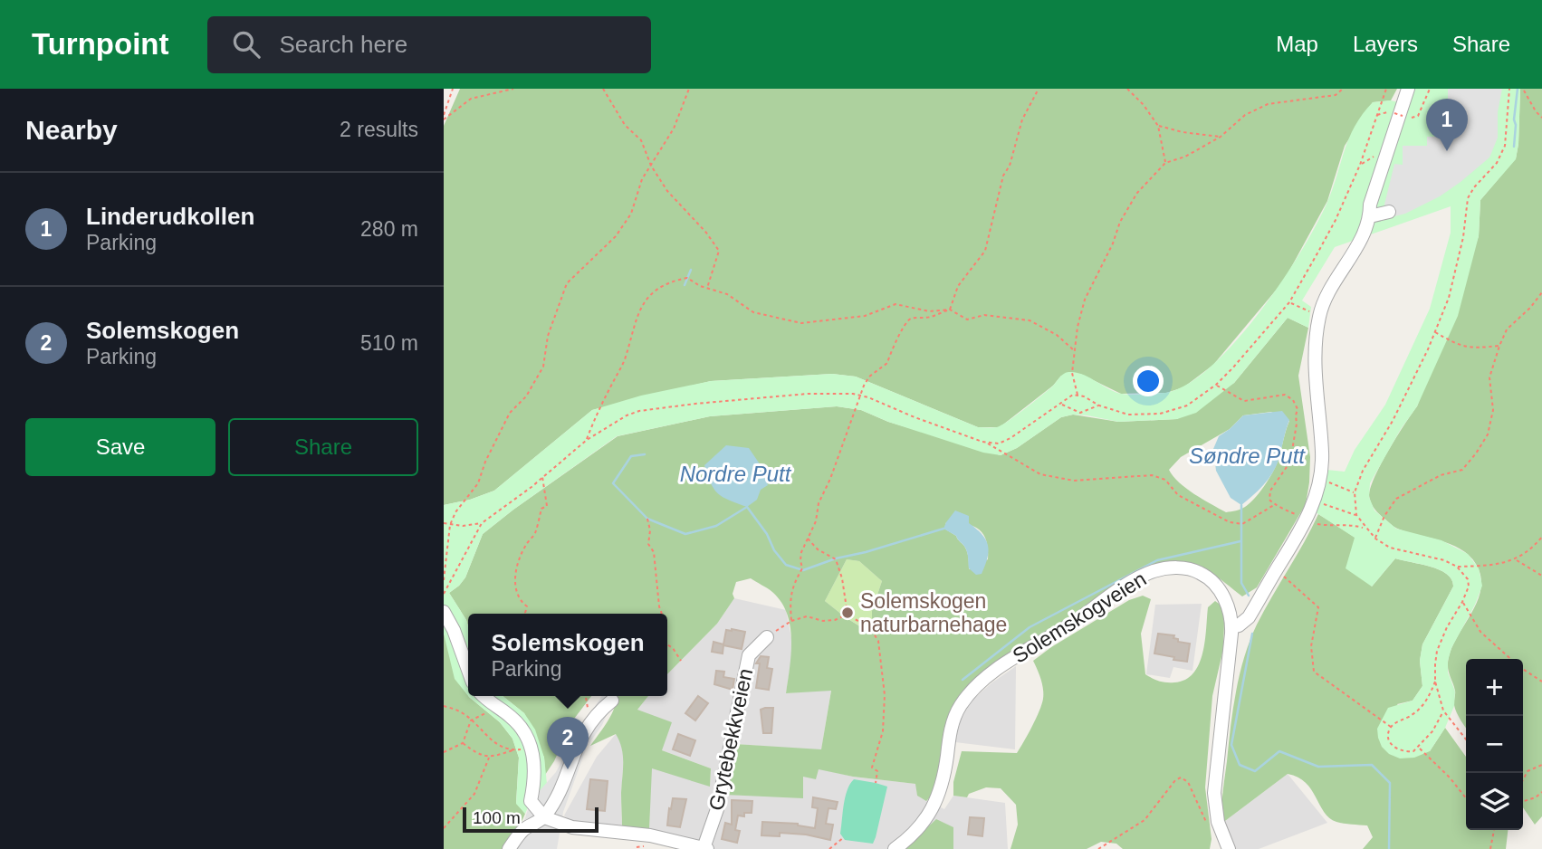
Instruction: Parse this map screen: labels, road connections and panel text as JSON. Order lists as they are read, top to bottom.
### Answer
{
  "streets": {
    "street": ["Solemskogveien", "Grytebekkveien"]
  },
  "water": ["Søndre Putt", "Nordre Putt"],
  "places": ["Solemskogen naturbarnehage"],
  "scale_bar": "100 m",
  "page": {
    "header": "Turnpoint",
    "search": "Search here",
    "nav": ["Map", "Layers", "Share"],
    "heading": ["Nearby", "2 results"],
    "pins": ["1", "2"],
    "list": [
      {
        "mark": "1",
        "name": "Linderudkollen",
        "note": "Parking",
        "value": "280 m"
      },
      {
        "mark": "2",
        "name": "Solemskogen",
        "note": "Parking",
        "value": "510 m"
      }
    ],
    "buttons": ["Save", "Share"],
    "popup": ["Solemskogen", "Parking"],
    "map_buttons": ["+", "−"],
    "scale": "100 m"
  }
}
